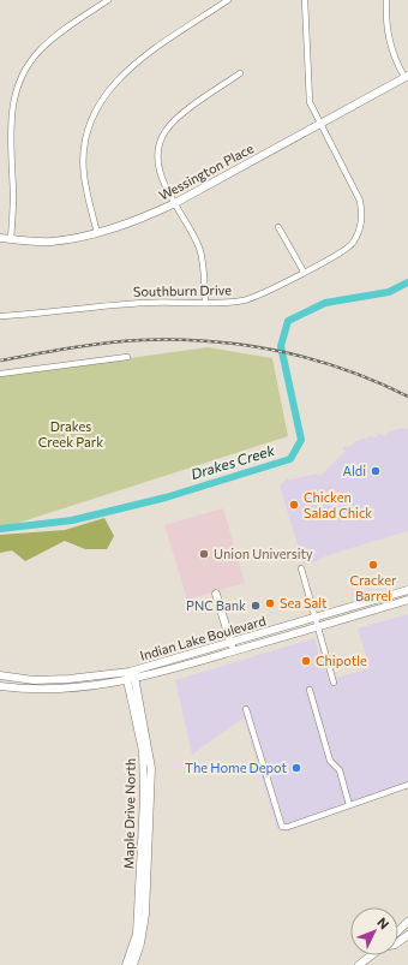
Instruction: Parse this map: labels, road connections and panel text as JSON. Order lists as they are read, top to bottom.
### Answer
{
  "streets": {
    "street": [
      "Wessington Place",
      "Southburn Drive",
      "Indian Lake Boulevard",
      "Maple Drive North"
    ]
  },
  "crossings": [
    ["Wessington Place", "Southburn Drive"],
    ["Indian Lake Boulevard", "Maple Drive North"]
  ],
  "water": ["Drakes Creek"],
  "parks": ["Drakes Creek Park"],
  "places": [
    "Aldi",
    "Chicken Salad Chick",
    "Union University",
    "Cracker Barrel",
    "Sea Salt",
    "PNC Bank",
    "Chipotle",
    "The Home Depot"
  ],
  "north": "top right"
}
